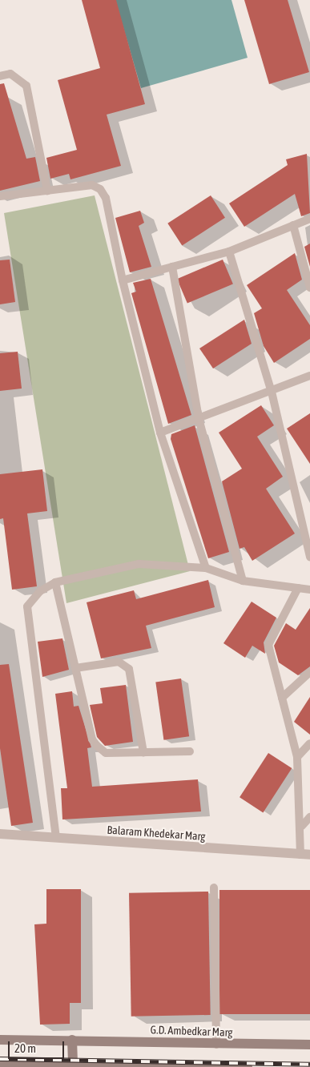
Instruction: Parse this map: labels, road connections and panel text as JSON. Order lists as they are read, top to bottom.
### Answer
{
  "streets": {
    "main road": ["G.D. Ambedkar Marg"],
    "street": ["Balaram Khedekar Marg"]
  },
  "scale_bar": "20 m"
}
